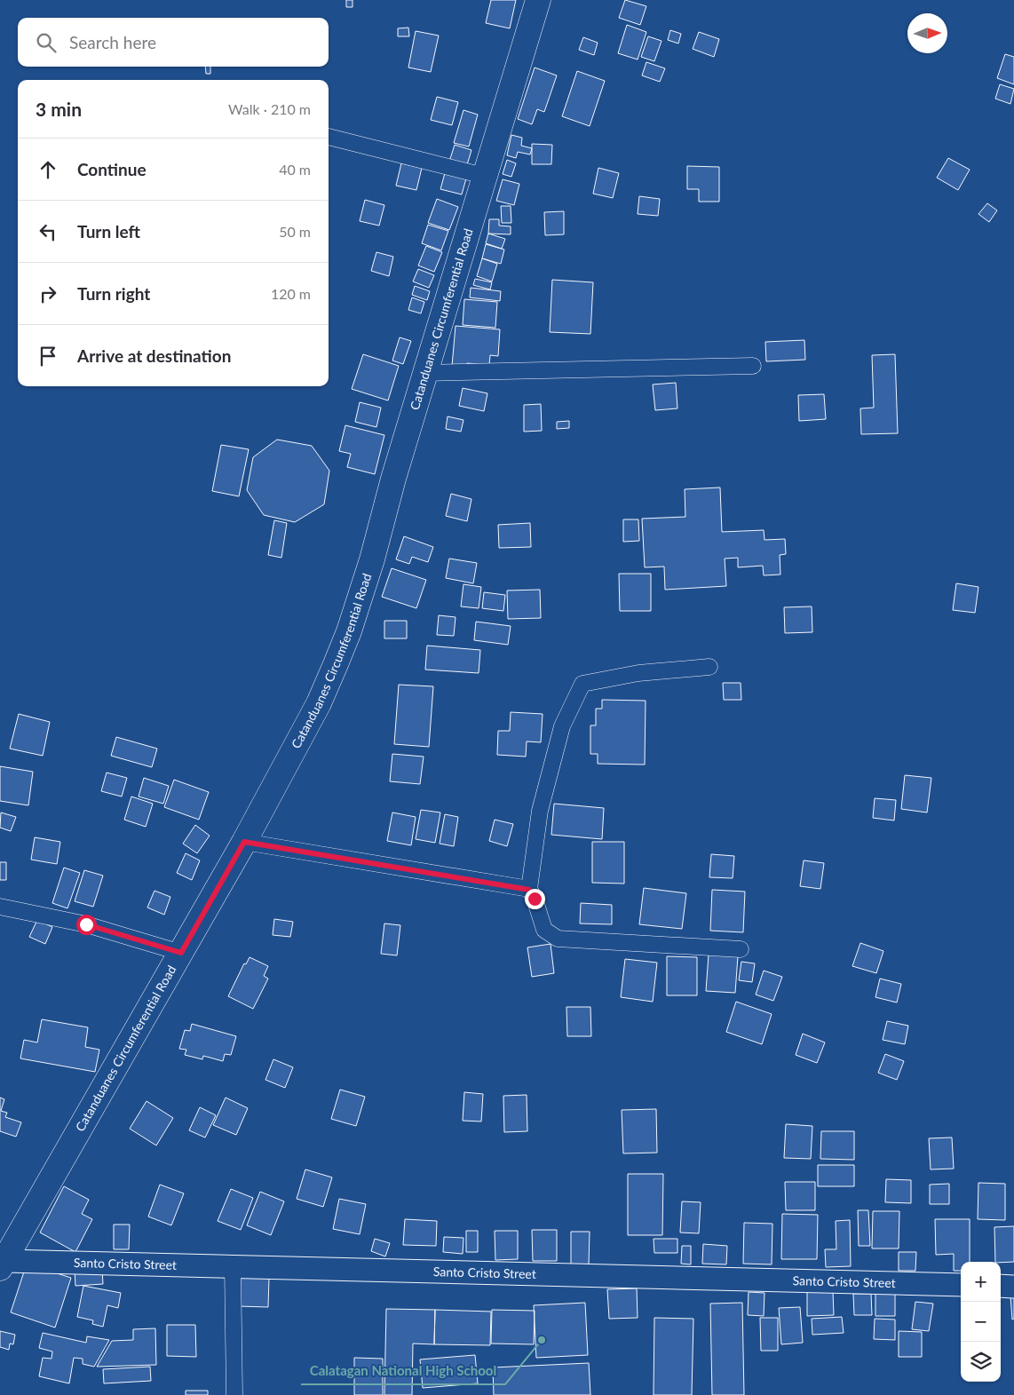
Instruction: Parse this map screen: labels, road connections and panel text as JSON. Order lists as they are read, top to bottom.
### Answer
{
  "streets": {
    "main road": ["Catanduanes Circumferential Road"],
    "street": ["Santo Cristo Street"]
  },
  "crossings": [
    ["Catanduanes Circumferential Road", "Santo Cristo Street"]
  ],
  "places": ["Calatagan National High School"],
  "north": "right",
  "page": {
    "search": "Search here",
    "heading": ["3 min", "Walk · 210 m"],
    "list": [
      ["Continue", "40 m"],
      ["Turn left", "50 m"],
      ["Turn right", "120 m"],
      "Arrive at destination"
    ],
    "map_buttons": ["+", "−"]
  }
}
